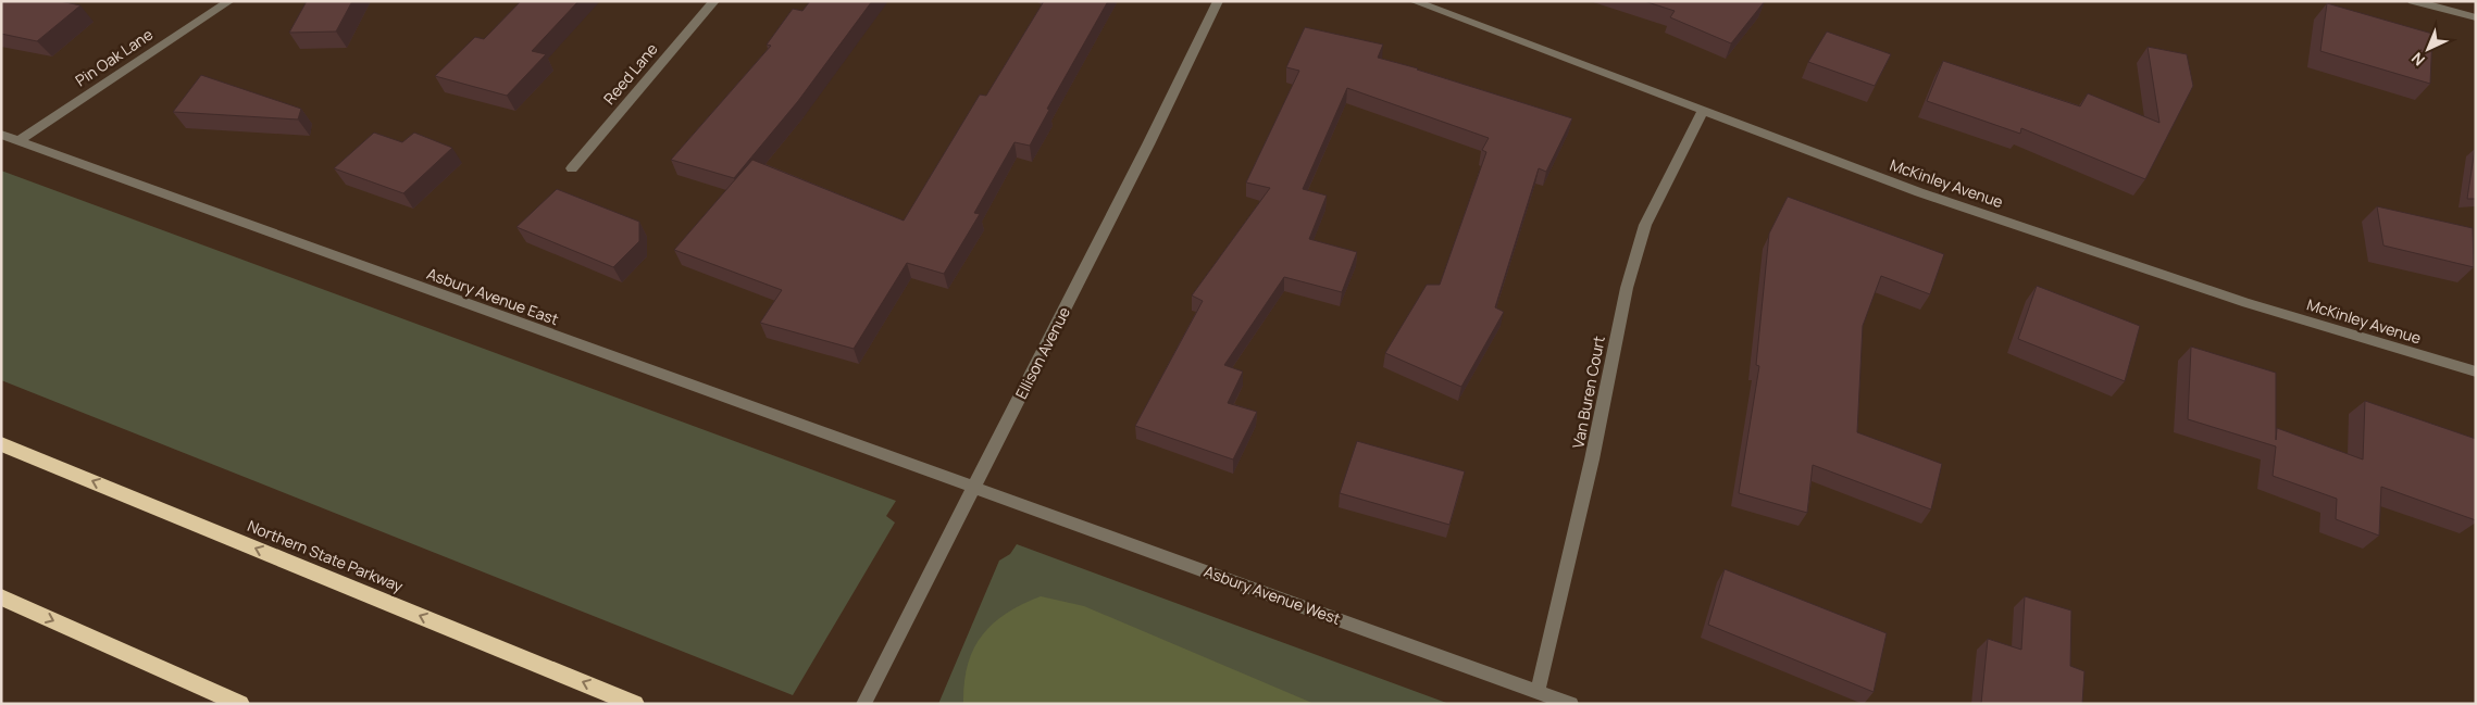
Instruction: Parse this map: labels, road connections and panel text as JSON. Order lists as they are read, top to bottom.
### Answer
{
  "streets": {
    "highway": ["Northern State Parkway"],
    "street": [
      "Pin Oak Lane",
      "Reed Lane",
      "McKinley Avenue",
      "Asbury Avenue East",
      "Ellison Avenue",
      "Van Buren Court",
      "Asbury Avenue West"
    ]
  },
  "crossings": [
    ["Pin Oak Lane", "Asbury Avenue East"],
    ["McKinley Avenue", "Van Buren Court"],
    ["Asbury Avenue East", "Ellison Avenue"],
    ["Asbury Avenue East", "Asbury Avenue West"],
    ["Ellison Avenue", "Asbury Avenue West"],
    ["Van Buren Court", "Asbury Avenue West"]
  ],
  "one_way": ["Northern State Parkway"],
  "north": "bottom left"
}
